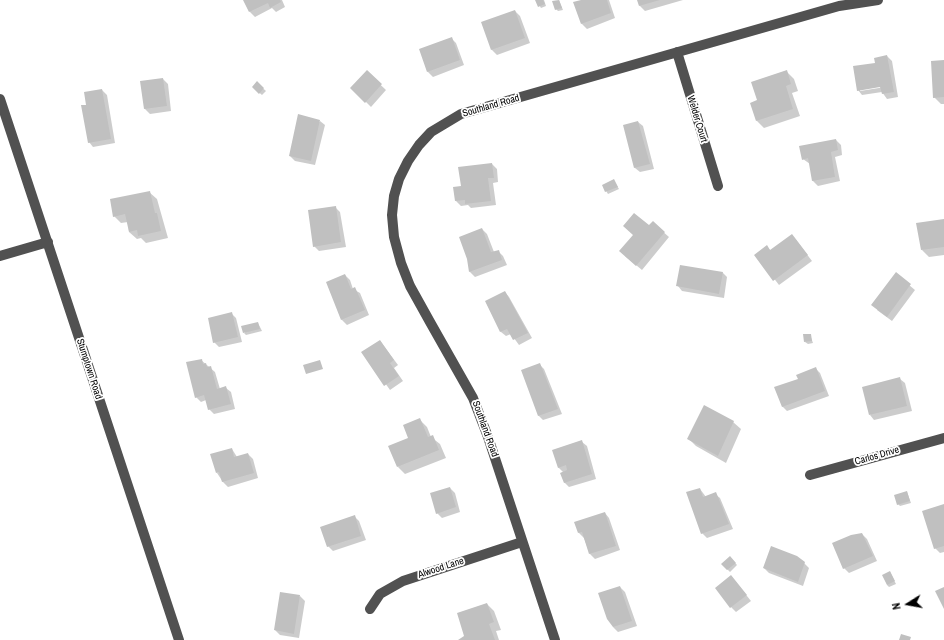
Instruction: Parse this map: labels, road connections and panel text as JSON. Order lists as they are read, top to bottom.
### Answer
{
  "streets": {
    "street": [
      "Southland Road",
      "Welder Court",
      "Stumptown Road",
      "Carlos Drive",
      "Alwood Lane"
    ]
  },
  "crossings": [
    ["Southland Road", "Welder Court"],
    ["Southland Road", "Alwood Lane"]
  ],
  "north": "left"
}
